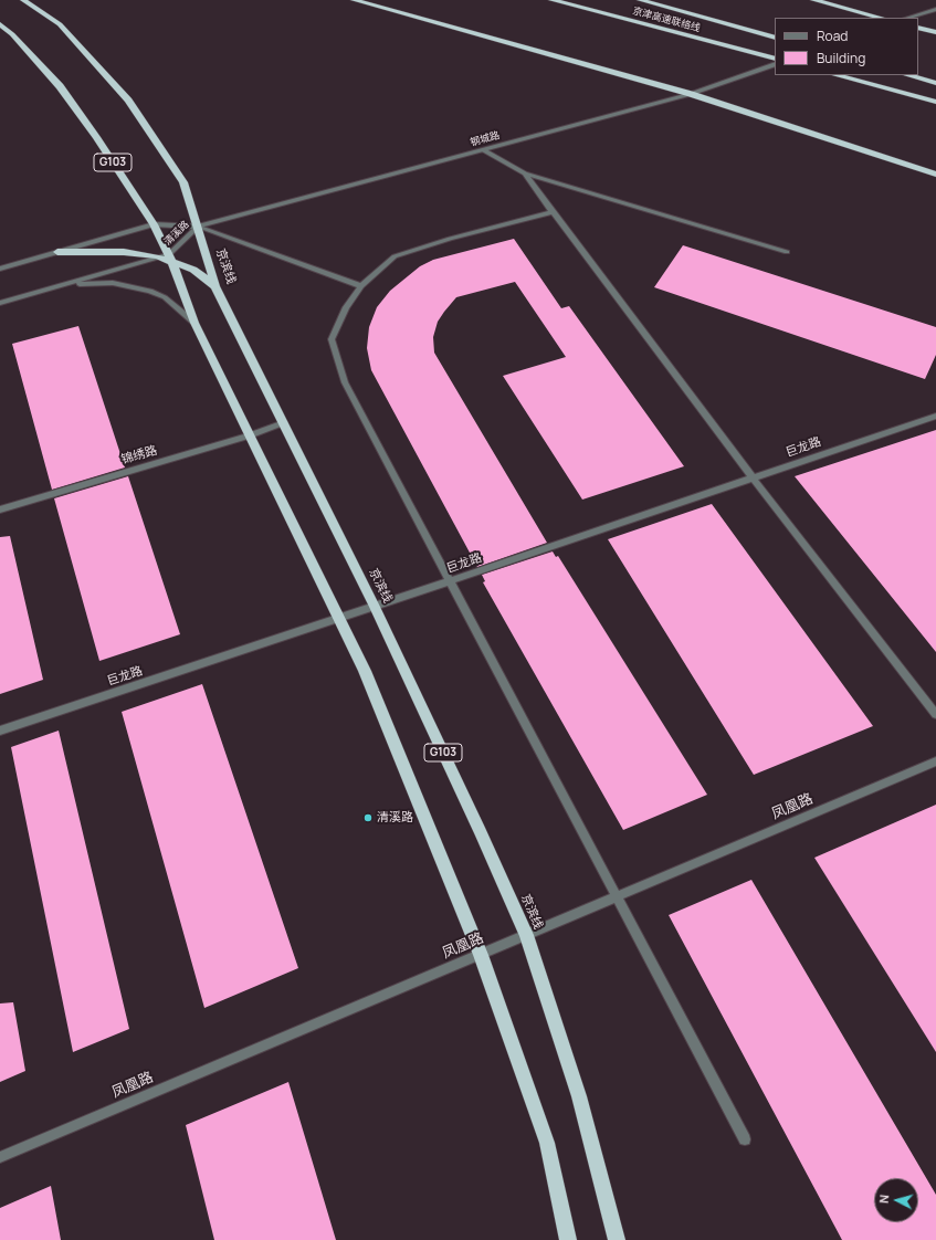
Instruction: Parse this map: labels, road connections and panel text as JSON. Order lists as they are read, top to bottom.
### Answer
{
  "streets": {
    "highway": ["京津高速联络线", "G103", "京滨线"],
    "street": [
      "钢城路",
      "清溪路",
      "巨龙路",
      "锦绣路",
      "凤凰路"
    ]
  },
  "crossings": [
    ["钢城路", "清溪路"],
    ["钢城路", "京滨线"],
    ["G103", "清溪路"],
    ["G103", "巨龙路"],
    ["G103", "锦绣路"],
    ["G103", "凤凰路"],
    ["清溪路", "京滨线"],
    ["京滨线", "巨龙路"],
    ["京滨线", "锦绣路"],
    ["京滨线", "凤凰路"]
  ],
  "places": ["清溪路"],
  "legend": ["Road", "Building"],
  "north": "left"
}
